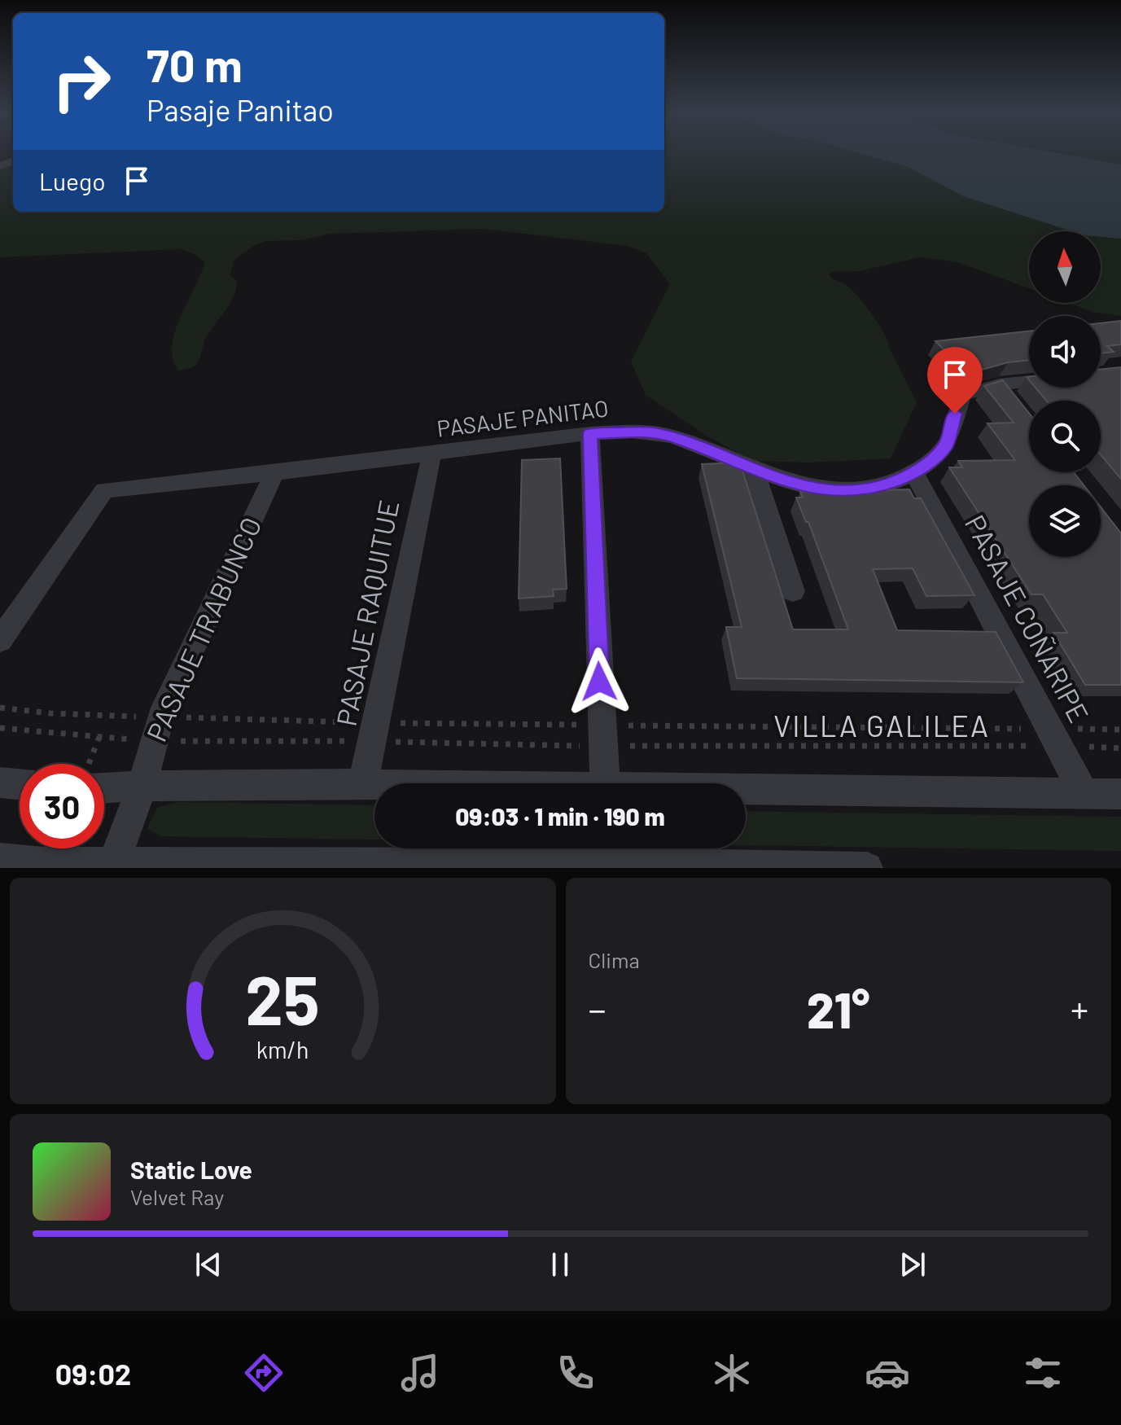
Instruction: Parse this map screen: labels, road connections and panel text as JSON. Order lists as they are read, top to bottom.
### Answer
{
  "streets": {
    "street": [
      "PASAJE PANITAO",
      "PASAJE RAQUITUE",
      "PASAJE COÑARIPE",
      "PASAJE TRABUNCO"
    ]
  },
  "crossings": [
    ["PASAJE PANITAO", "PASAJE RAQUITUE"],
    ["PASAJE PANITAO", "PASAJE COÑARIPE"],
    ["PASAJE PANITAO", "PASAJE TRABUNCO"]
  ],
  "districts": ["VILLA GALILEA"],
  "north": "top",
  "page": {
    "turn": ["70 m", "Pasaje Panitao"],
    "then": "Luego",
    "limit": "30",
    "trip": "09:03 · 1 min · 190 m",
    "tile": "Clima",
    "heat": ["−", "21°", "+"],
    "song": ["Static Love", "Velvet Ray"],
    "tabs": "09:02",
    "gauge": ["25", "km/h"]
  }
}
